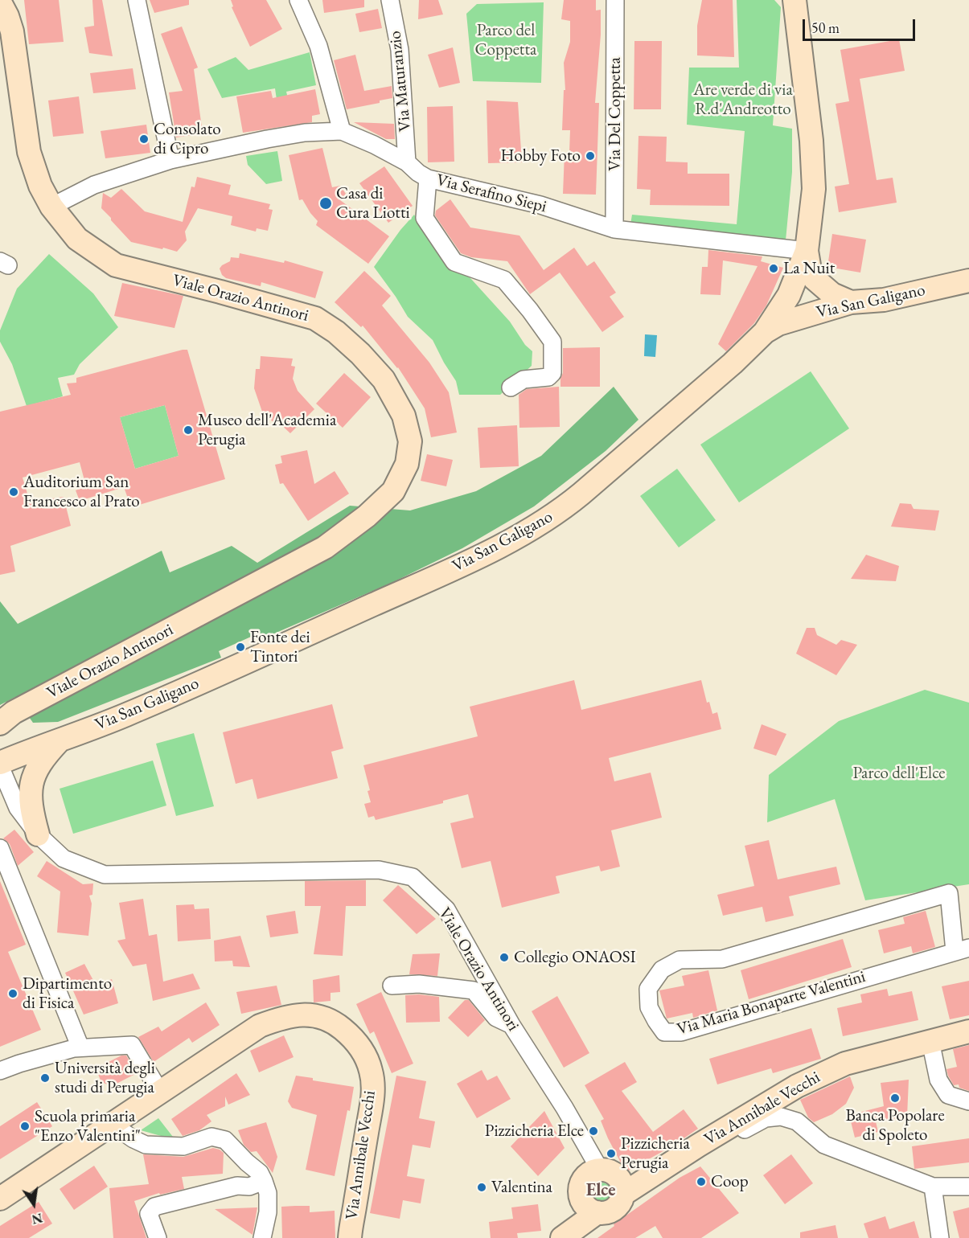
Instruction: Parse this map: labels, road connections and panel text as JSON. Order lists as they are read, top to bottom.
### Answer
{
  "streets": {
    "street": [
      "Via Maturanzio",
      "Via Del Coppetta",
      "Via Serafino Siepi",
      "Viale Orazio Antinori",
      "Via San Galigano",
      "Via Maria Bonaparte Valentini",
      "Via Annibale Vecchi"
    ]
  },
  "crossings": [
    ["Via Maturanzio", "Via Serafino Siepi"],
    ["Via Del Coppetta", "Via Serafino Siepi"],
    ["Via Serafino Siepi", "Viale Orazio Antinori"],
    ["Viale Orazio Antinori", "Via San Galigano"],
    ["Viale Orazio Antinori", "Via Annibale Vecchi"]
  ],
  "districts": ["Elce"],
  "parks": ["Parco del Coppetta", "Are verde di via R.d'Andreotto", "Parco dell'Elce"],
  "places": [
    "Consolato di Cipro",
    "Hobby Foto",
    "Casa di Cura Liotti",
    "La Nuit",
    "Museo dell'Academia Perugia",
    "Auditorium San Francesco al Prato",
    "Fonte dei Tintori",
    "Collegio ONAOSI",
    "Dipartimento di Fisica",
    "Università degli studi di Perugia",
    "Banca Popolare di Spoleto",
    "Scuola primaria \"Enzo Valentini\"",
    "Pizzicheria Elce",
    "Pizzicheria Perugia",
    "Coop",
    "Valentina"
  ],
  "scale_bar": "50 m",
  "north": "bottom"
}
